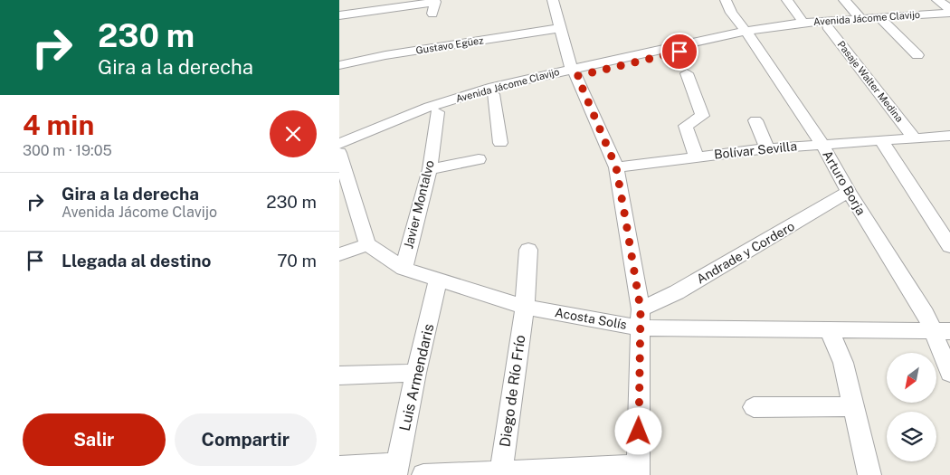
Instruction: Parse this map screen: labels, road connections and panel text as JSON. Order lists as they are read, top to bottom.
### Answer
{
  "streets": {
    "street": [
      "Avenida Jácome Clavijo",
      "Gustavo Egüez",
      "Pasaje Walter Medina",
      "Bolívar Sevilla",
      "Arturo Borja",
      "Javier Montalvo",
      "Andrade y Cordero",
      "Acosta Solís",
      "Luis Armendaris",
      "Diego de Río Frío"
    ]
  },
  "crossings": [
    ["Avenida Jácome Clavijo", "Pasaje Walter Medina"],
    ["Avenida Jácome Clavijo", "Arturo Borja"],
    ["Avenida Jácome Clavijo", "Javier Montalvo"],
    ["Pasaje Walter Medina", "Bolívar Sevilla"],
    ["Bolívar Sevilla", "Arturo Borja"],
    ["Arturo Borja", "Andrade y Cordero"],
    ["Arturo Borja", "Acosta Solís"],
    ["Javier Montalvo", "Acosta Solís"],
    ["Andrade y Cordero", "Acosta Solís"],
    ["Acosta Solís", "Luis Armendaris"],
    ["Acosta Solís", "Diego de Río Frío"]
  ],
  "north": "bottom left",
  "page": {
    "turn": ["230 m", "Gira a la derecha"],
    "heading": ["4 min", "300 m · 19:05"],
    "list": [
      {
        "name": "Gira a la derecha",
        "note": "Avenida Jácome Clavijo",
        "value": "230 m"
      },
      {
        "name": "Llegada al destino",
        "value": "70 m"
      }
    ],
    "buttons": ["Salir", "Compartir"]
  }
}
